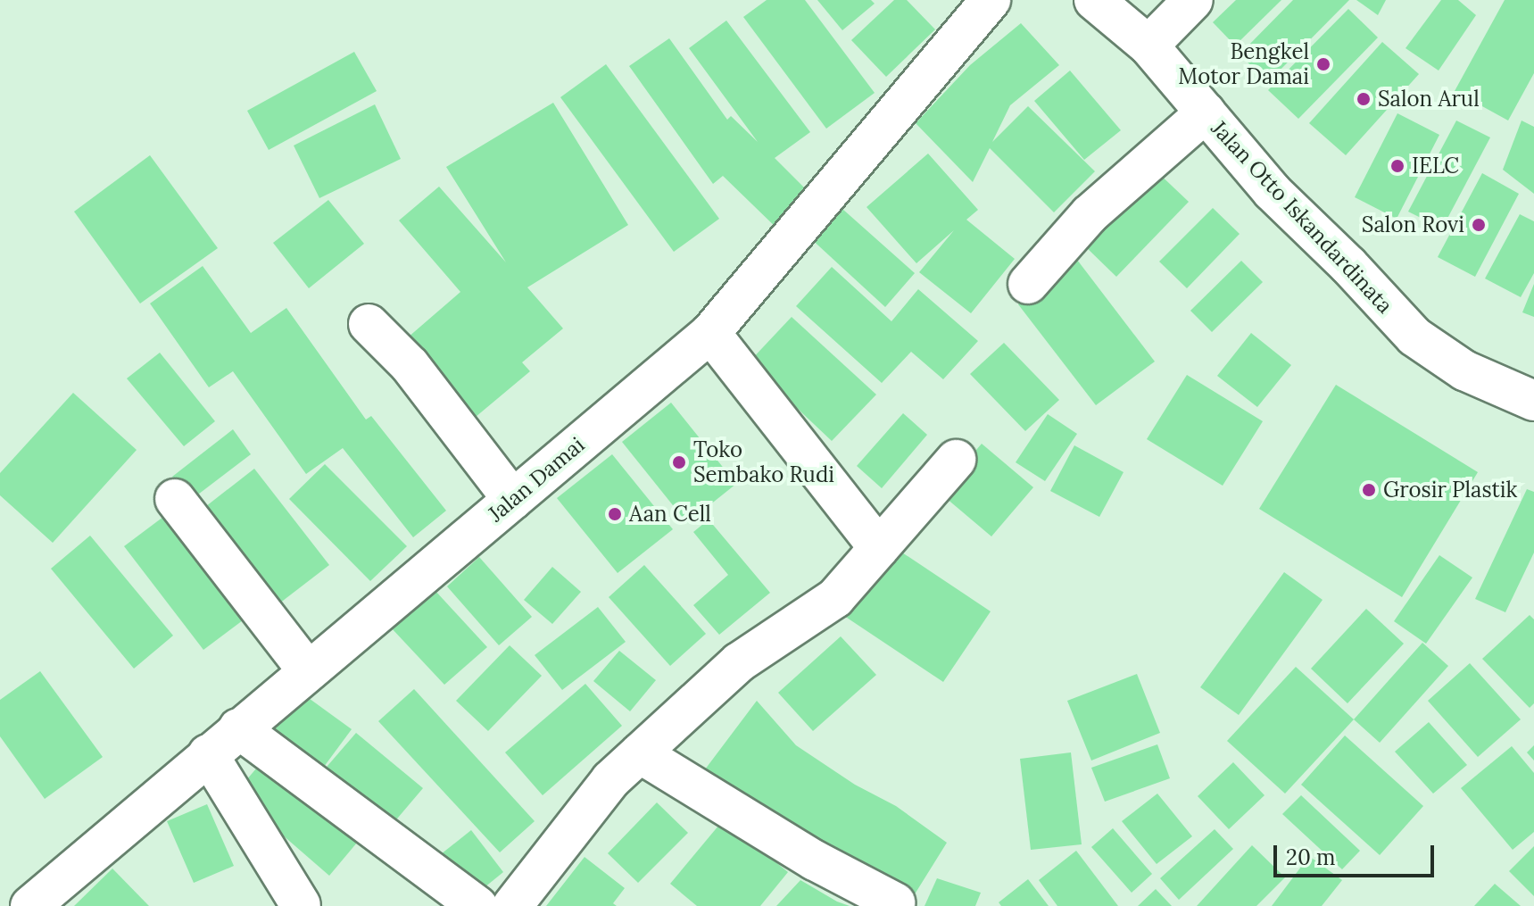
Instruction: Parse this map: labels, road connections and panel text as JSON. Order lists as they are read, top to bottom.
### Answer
{
  "streets": {
    "street": ["Jalan Otto Iskandardinata", "Jalan Damai"]
  },
  "places": [
    "Bengkel Motor Damai",
    "Salon Arul",
    "IELC",
    "Salon Rovi",
    "Toko Sembako Rudi",
    "Grosir Plastik",
    "Aan Cell"
  ],
  "scale_bar": "20 m"
}
